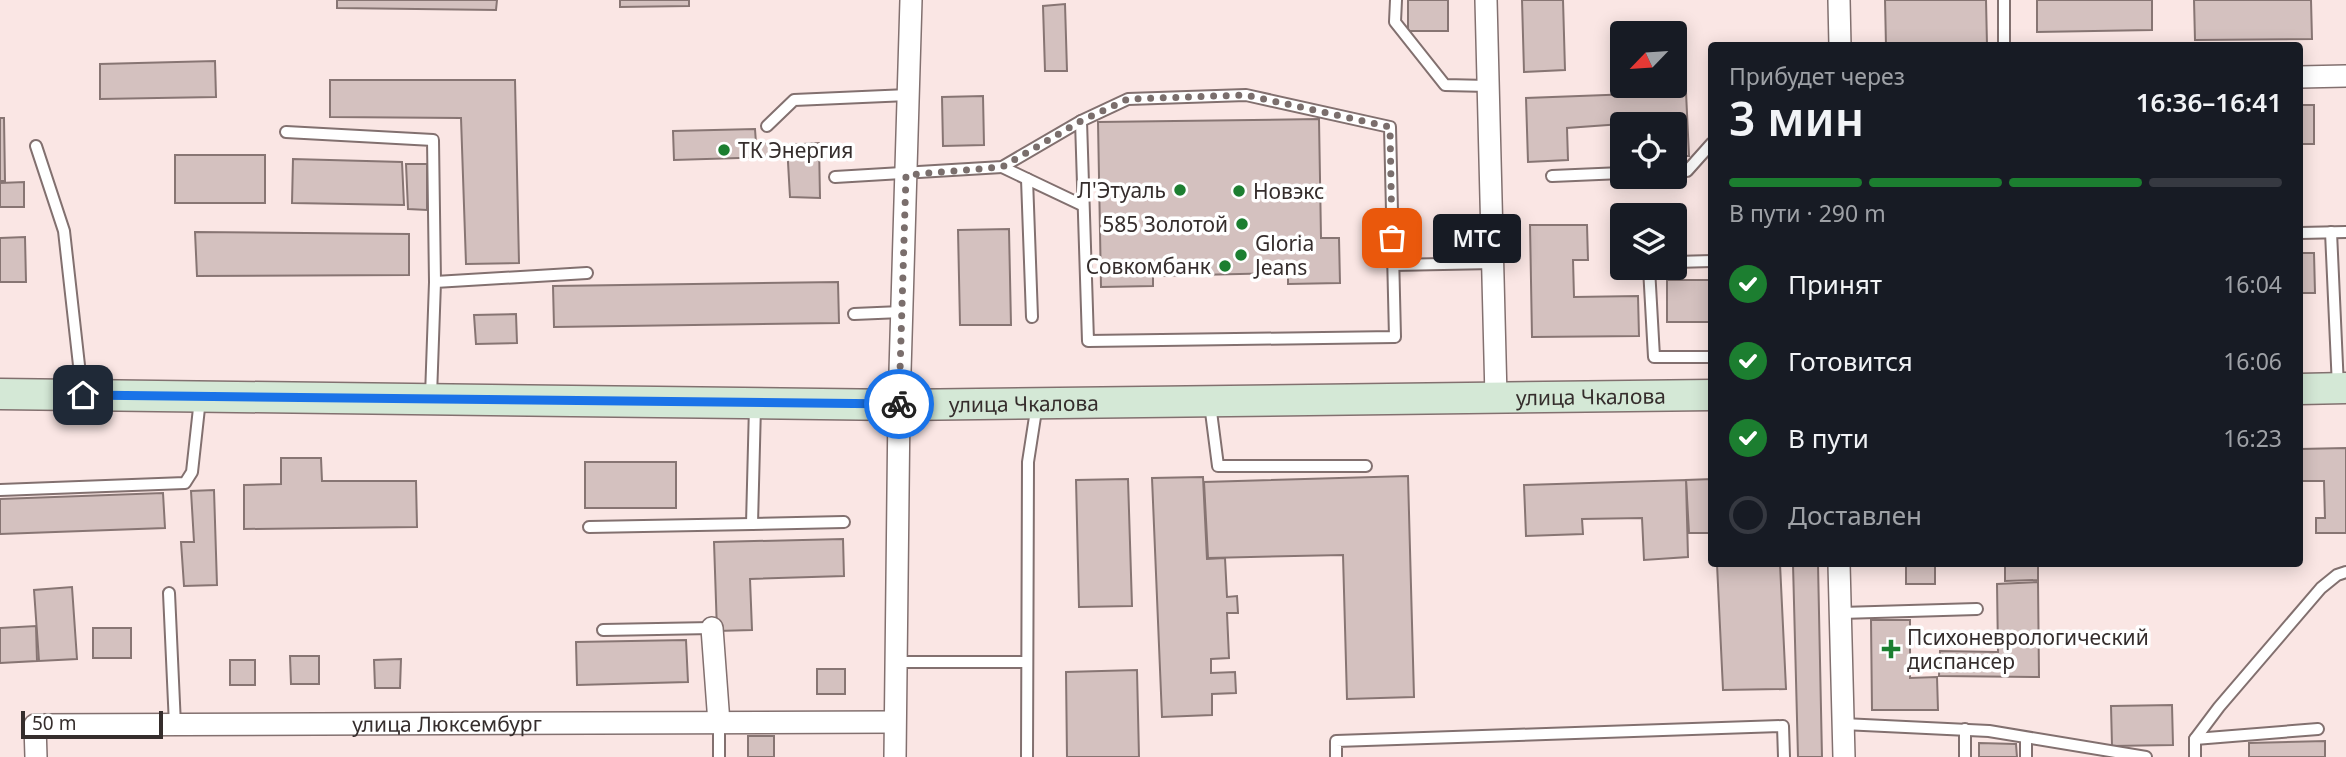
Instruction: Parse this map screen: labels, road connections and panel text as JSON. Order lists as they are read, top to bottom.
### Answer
{
  "streets": {
    "street": ["улица Чкалова", "улица Люксембург"]
  },
  "places": {
    "other": [
      "ТК Энергия",
      "Л'Этуаль",
      "Новэкс",
      "585 Золотой",
      "МТС",
      "Gloria Jeans",
      "Совкомбанк"
    ],
    "health": ["Психоневрологический диспансер"]
  },
  "scale_bar": "50 m",
  "north": "bottom left",
  "page": {
    "heading": ["3 мин", "Прибудет через", "16:36–16:41"],
    "bar": "В пути · 290 m",
    "bubble": "МТС",
    "list": [
      ["Принят", "16:04"],
      ["Готовится", "16:06"],
      ["В пути", "16:23"],
      "Доставлен"
    ],
    "scale": "50 m"
  }
}
